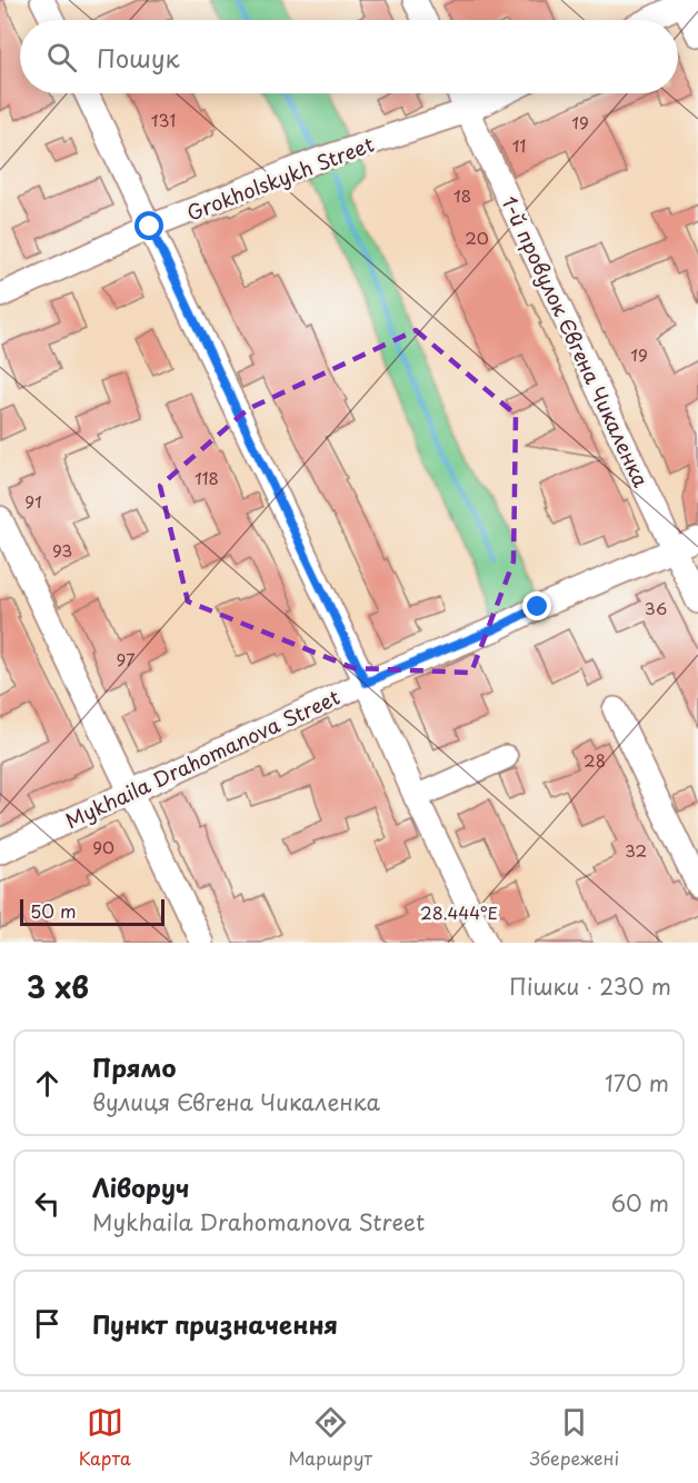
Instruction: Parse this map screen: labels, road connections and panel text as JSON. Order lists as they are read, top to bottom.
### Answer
{
  "streets": {
    "street": ["Grokholskykh Street", "1-й провулок Євгена Чикаленка", "Mykhaila Drahomanova Street"]
  },
  "crossings": [
    ["Grokholskykh Street", "1-й провулок Євгена Чикаленка"],
    ["1-й провулок Євгена Чикаленка", "Mykhaila Drahomanova Street"]
  ],
  "house_numbers": [
    "131",
    "19",
    "11",
    "18",
    "20",
    "19",
    "118",
    "91",
    "93",
    "36",
    "97",
    "28",
    "90",
    "32"
  ],
  "scale_bar": "50 m",
  "page": {
    "search": "Пошук",
    "scale": "50 m",
    "heading": ["3 хв", "Пішки · 230 m"],
    "list": [
      ["Прямо", "вулиця Євгена Чикаленка", "170 m"],
      ["Ліворуч", "Mykhaila Drahomanova Street", "60 m"],
      "Пункт призначення"
    ],
    "nav": ["Карта", "Маршрут", "Збережені"]
  },
  "coordinates": ["28.444°E"]
}
